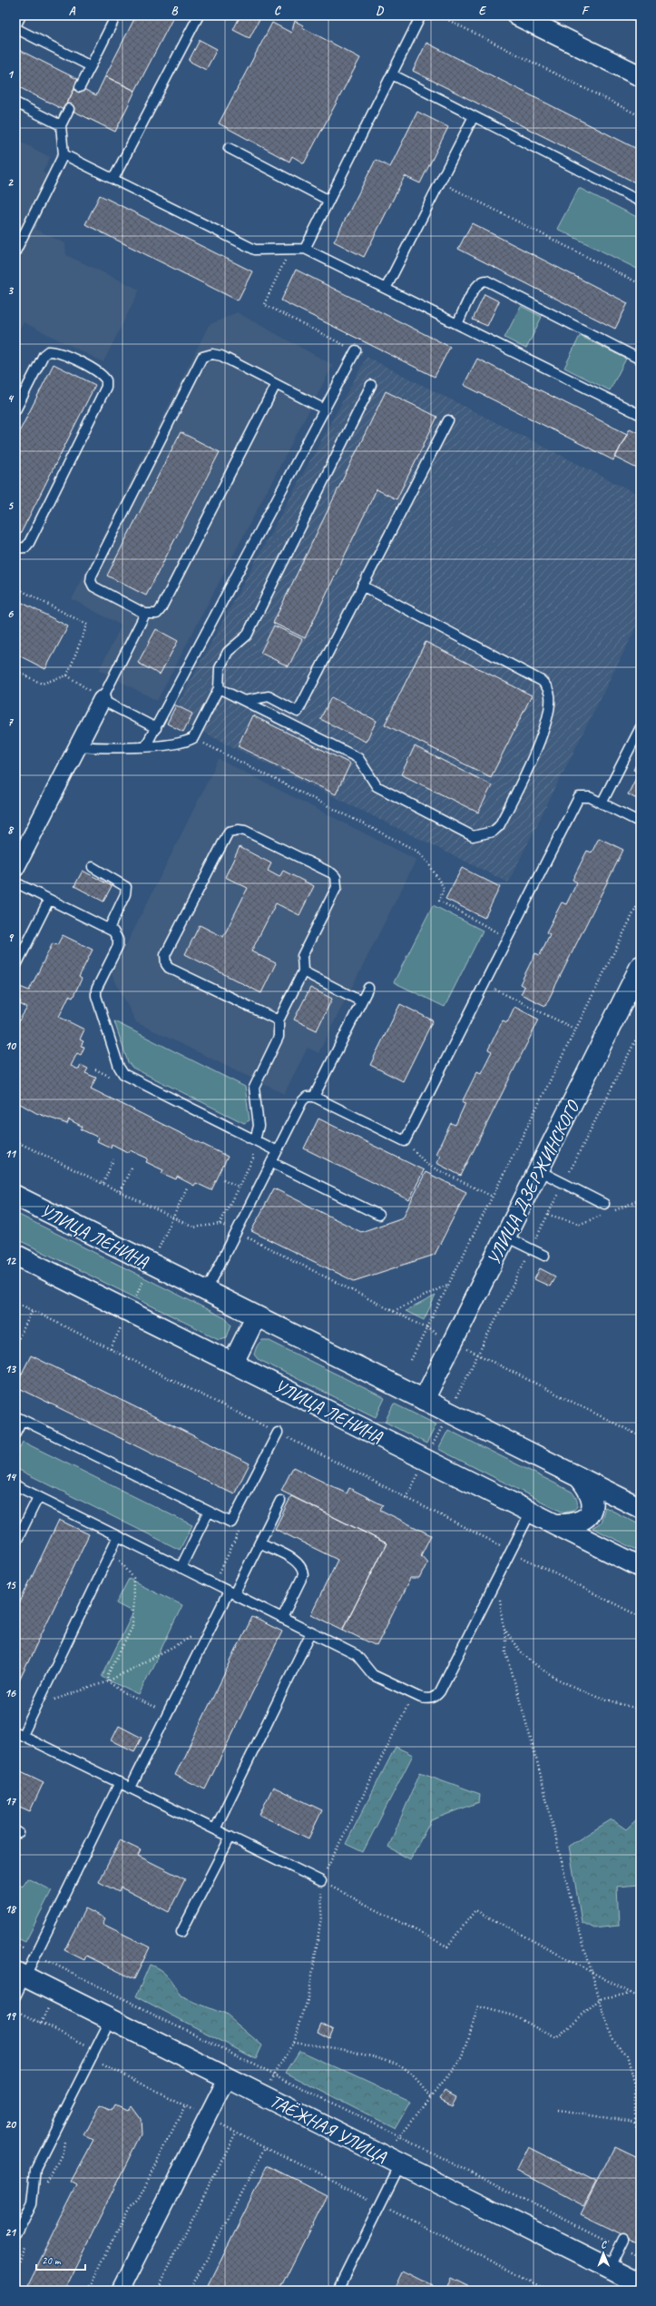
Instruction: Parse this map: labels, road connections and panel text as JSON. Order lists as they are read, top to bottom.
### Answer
{
  "streets": {
    "main road": ["УЛИЦА ДЗЕРЖИНСКОГО", "УЛИЦА ЛЕНИНА", "ТАЁЖНАЯ УЛИЦА"]
  },
  "crossings": [
    ["УЛИЦА ДЗЕРЖИНСКОГО", "УЛИЦА ЛЕНИНА"]
  ],
  "scale_bar": "20 m",
  "north": "top",
  "grid": {
    "columns": [
      "A",
      "B",
      "C",
      "D",
      "E",
      "F"
    ],
    "rows": [
      "1",
      "2",
      "3",
      "4",
      "5",
      "6",
      "7",
      "8",
      "9",
      "10",
      "11",
      "12",
      "13",
      "14",
      "15",
      "16",
      "17",
      "18",
      "19",
      "20",
      "21"
    ]
  }
}
